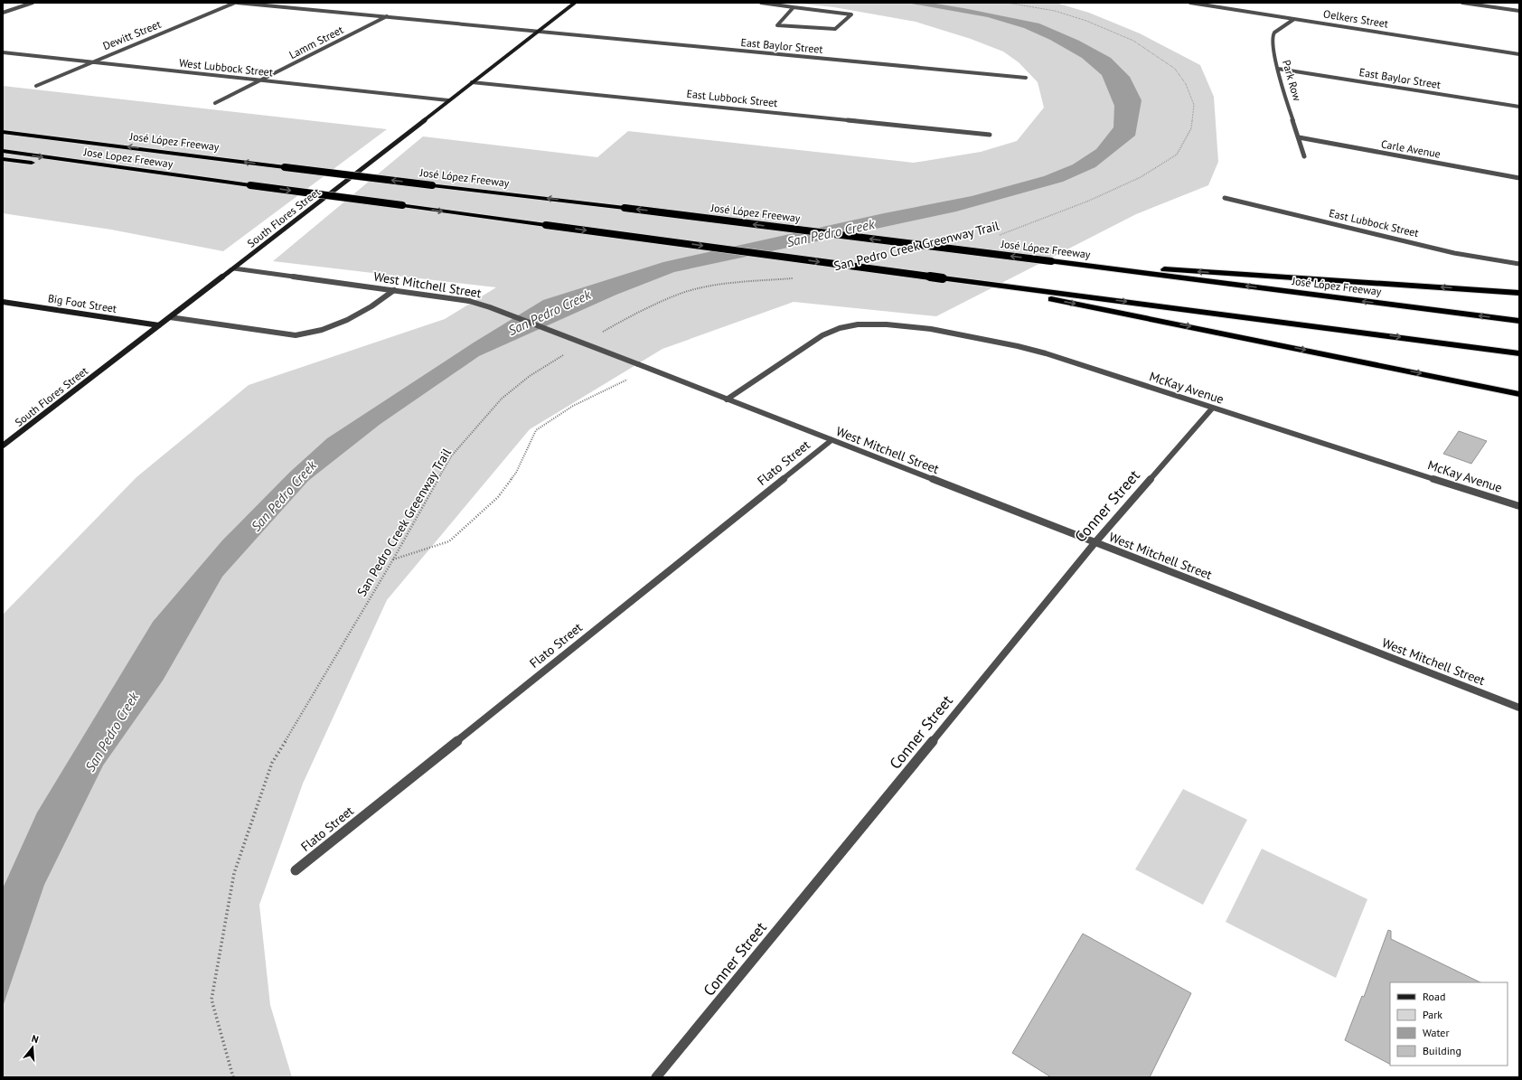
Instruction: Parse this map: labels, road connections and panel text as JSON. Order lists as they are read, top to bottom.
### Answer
{
  "streets": {
    "highway": ["José López Freeway", "Jose Lopez Freeway"],
    "main road": ["South Flores Street", "Big Foot Street"],
    "street": [
      "Oelkers Street",
      "Dewitt Street",
      "Lamm Street",
      "East Baylor Street",
      "West Lubbock Street",
      "Park Row",
      "East Lubbock Street",
      "Carle Avenue",
      "West Mitchell Street",
      "McKay Avenue",
      "Flato Street",
      "Conner Street"
    ],
    "path": ["San Pedro Creek Greenway Trail"]
  },
  "crossings": [
    ["Oelkers Street", "Park Row"],
    ["Dewitt Street", "East Baylor Street"],
    ["Dewitt Street", "West Lubbock Street"],
    ["Lamm Street", "East Baylor Street"],
    ["Lamm Street", "West Lubbock Street"],
    ["East Baylor Street", "Park Row"],
    ["East Baylor Street", "South Flores Street"],
    ["West Lubbock Street", "South Flores Street"],
    ["Park Row", "Carle Avenue"],
    ["East Lubbock Street", "South Flores Street"],
    ["José López Freeway", "Jose Lopez Freeway"],
    ["South Flores Street", "West Mitchell Street"],
    ["South Flores Street", "Big Foot Street"],
    ["West Mitchell Street", "McKay Avenue"],
    ["West Mitchell Street", "Flato Street"],
    ["West Mitchell Street", "Conner Street"],
    ["McKay Avenue", "Conner Street"]
  ],
  "water": ["San Pedro Creek"],
  "legend": [
    "Road",
    "Park",
    "Water",
    "Building"
  ],
  "north": "top"
}
